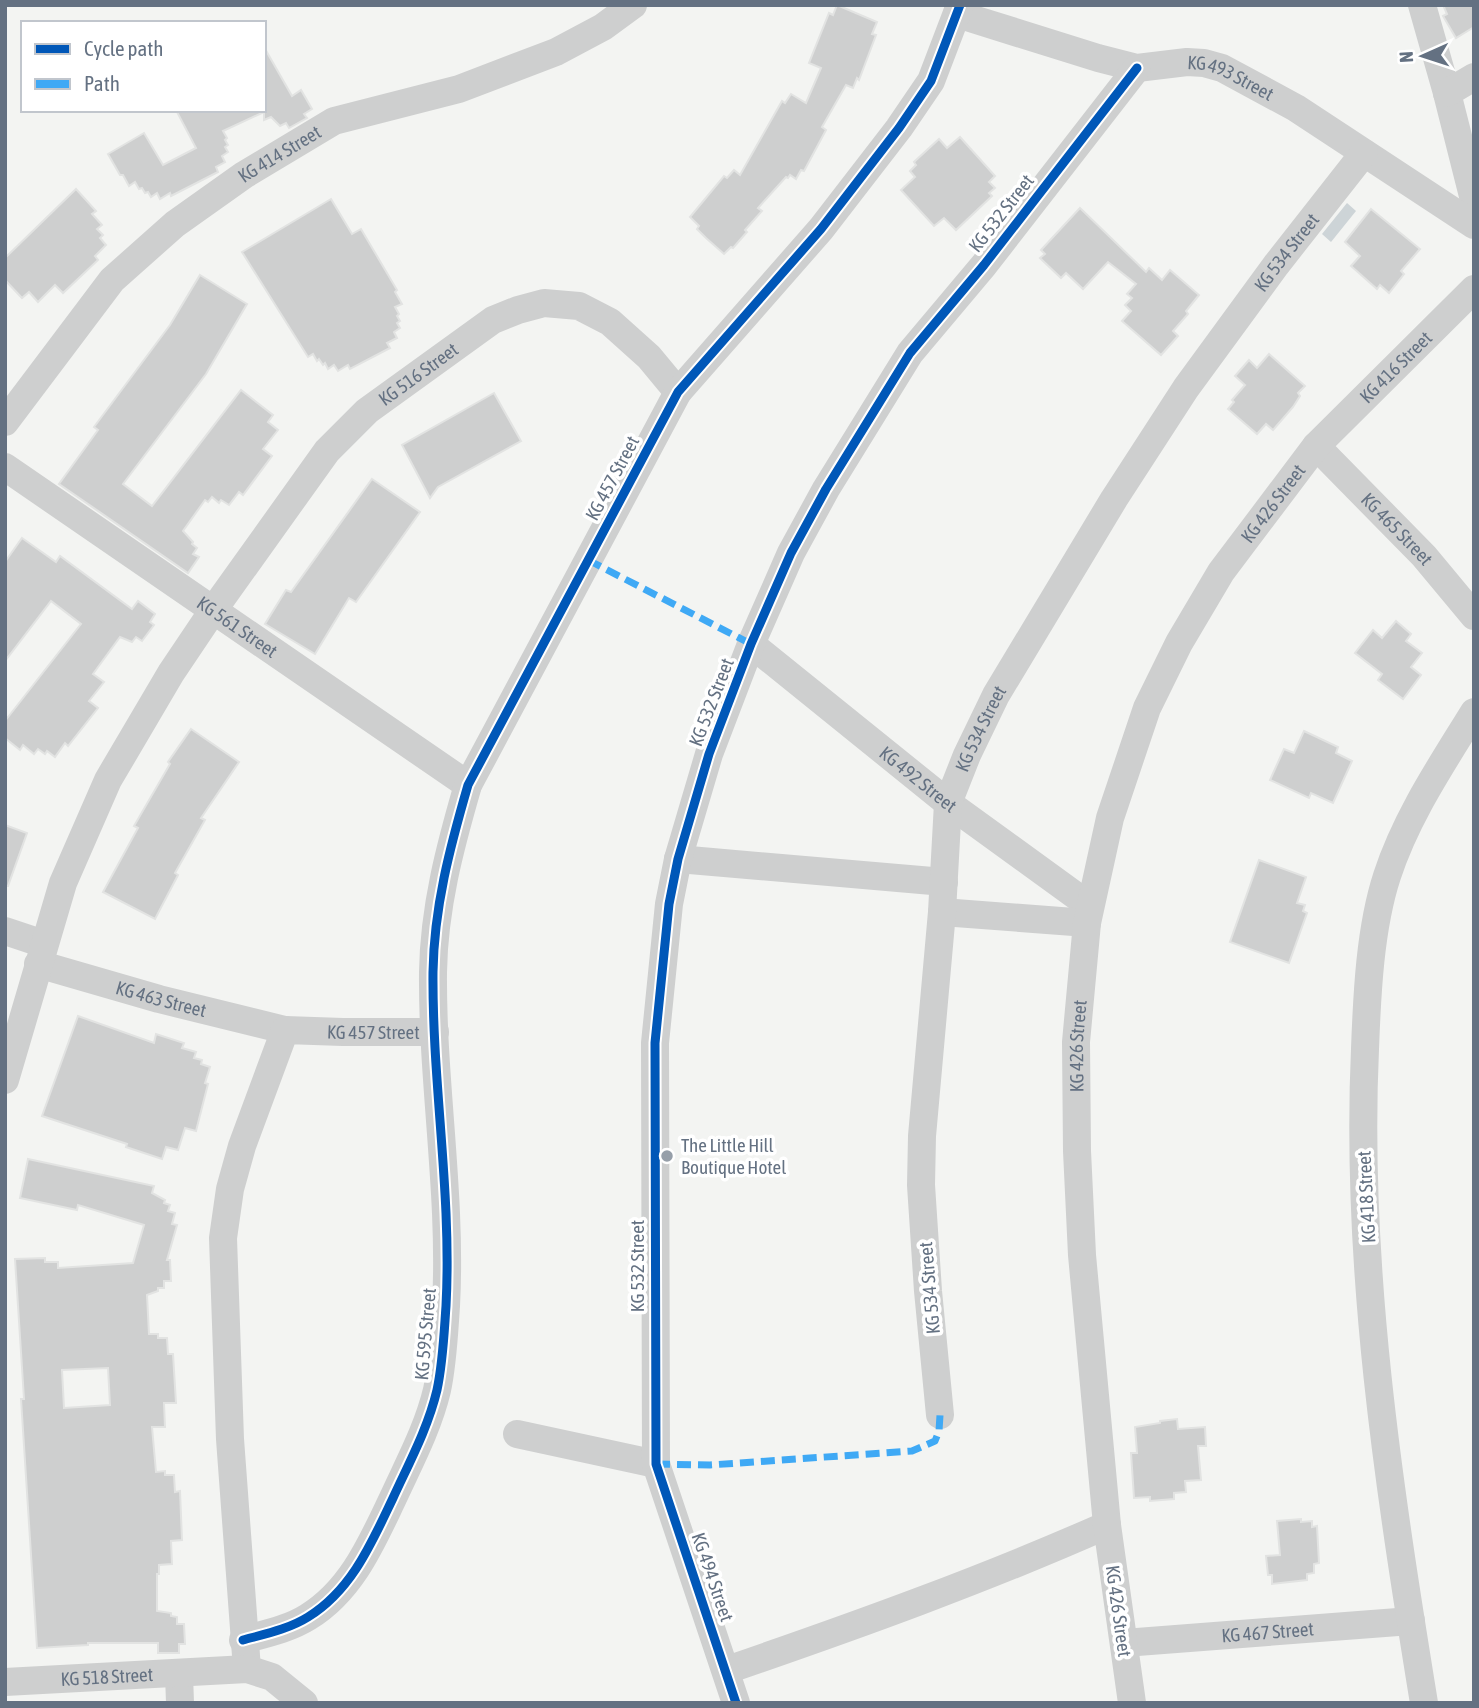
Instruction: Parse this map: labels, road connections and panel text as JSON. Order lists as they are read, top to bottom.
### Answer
{
  "streets": {
    "street": [
      "KG 493 Street",
      "KG 414 Street",
      "KG 532 Street",
      "KG 534 Street",
      "KG 416 Street",
      "KG 516 Street",
      "KG 457 Street",
      "KG 426 Street",
      "KG 465 Street",
      "KG 561 Street",
      "KG 492 Street",
      "KG 463 Street",
      "KG 418 Street",
      "KG 595 Street",
      "KG 494 Street",
      "KG 467 Street",
      "KG 518 Street"
    ]
  },
  "crossings": [
    ["KG 493 Street", "KG 532 Street"],
    ["KG 493 Street", "KG 534 Street"],
    ["KG 493 Street", "KG 457 Street"],
    ["KG 532 Street", "KG 492 Street"],
    ["KG 532 Street", "KG 494 Street"],
    ["KG 534 Street", "KG 492 Street"],
    ["KG 416 Street", "KG 426 Street"],
    ["KG 416 Street", "KG 465 Street"],
    ["KG 516 Street", "KG 457 Street"],
    ["KG 516 Street", "KG 561 Street"],
    ["KG 516 Street", "KG 463 Street"],
    ["KG 457 Street", "KG 561 Street"],
    ["KG 457 Street", "KG 463 Street"],
    ["KG 457 Street", "KG 595 Street"],
    ["KG 426 Street", "KG 465 Street"],
    ["KG 426 Street", "KG 492 Street"],
    ["KG 426 Street", "KG 467 Street"],
    ["KG 418 Street", "KG 467 Street"]
  ],
  "places": ["The Little Hill Boutique Hotel"],
  "legend": ["Cycle path", "Path"],
  "north": "left"
}
